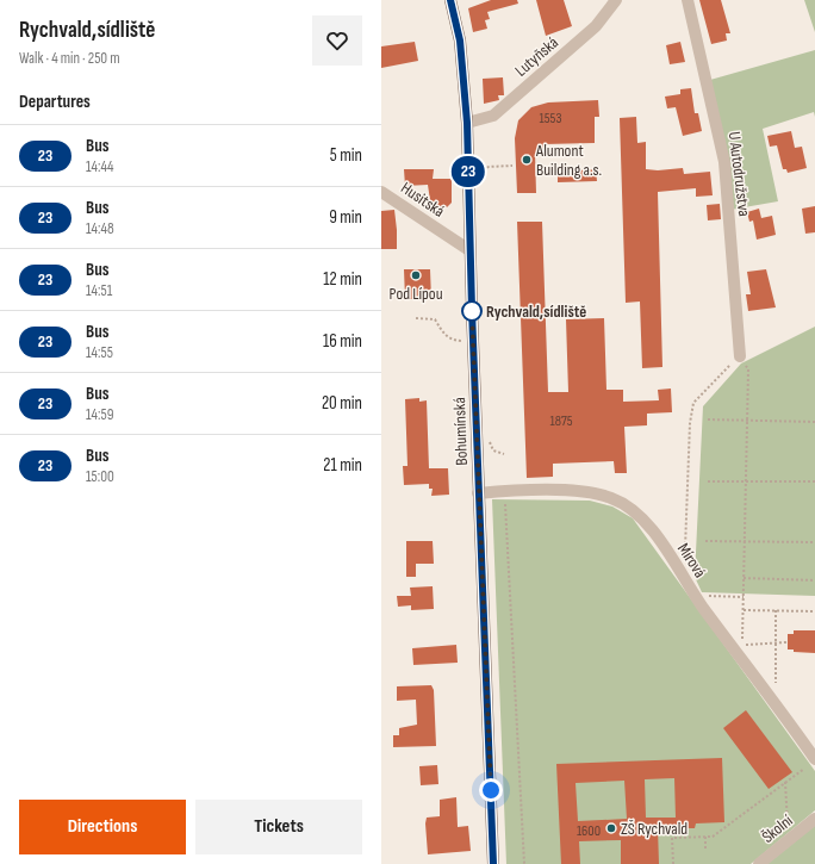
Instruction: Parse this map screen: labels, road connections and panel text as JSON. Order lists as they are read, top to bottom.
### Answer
{
  "streets": {
    "main road": ["Bohumínská"],
    "street": [
      "Lutyňská",
      "U Autodružstva",
      "Husitská",
      "Mírová",
      "Školní"
    ]
  },
  "crossings": [
    ["Lutyňská", "Bohumínská"],
    ["Husitská", "Bohumínská"],
    ["Bohumínská", "Mírová"]
  ],
  "places": [
    "Alumont Building a.s.",
    "Pod Lípou",
    "Rychvald,sídliště",
    "ZŠ Rychvald"
  ],
  "lines": ["bus line 23"],
  "house_numbers": ["1553", "1875", "1600"],
  "page": {
    "heading": [
      ["Rychvald,sídliště", "Walk · 4 min · 250 m"],
      "Departures"
    ],
    "on_map": "23",
    "list": [
      {
        "mark": "23",
        "name": "Bus",
        "note": "14:44",
        "value": "5 min"
      },
      {
        "mark": "23",
        "name": "Bus",
        "note": "14:48",
        "value": "9 min"
      },
      {
        "mark": "23",
        "name": "Bus",
        "note": "14:51",
        "value": "12 min"
      },
      {
        "mark": "23",
        "name": "Bus",
        "note": "14:55",
        "value": "16 min"
      },
      {
        "mark": "23",
        "name": "Bus",
        "note": "14:59",
        "value": "20 min"
      },
      {
        "mark": "23",
        "name": "Bus",
        "note": "15:00",
        "value": "21 min"
      }
    ],
    "buttons": ["Directions", "Tickets"]
  }
}
